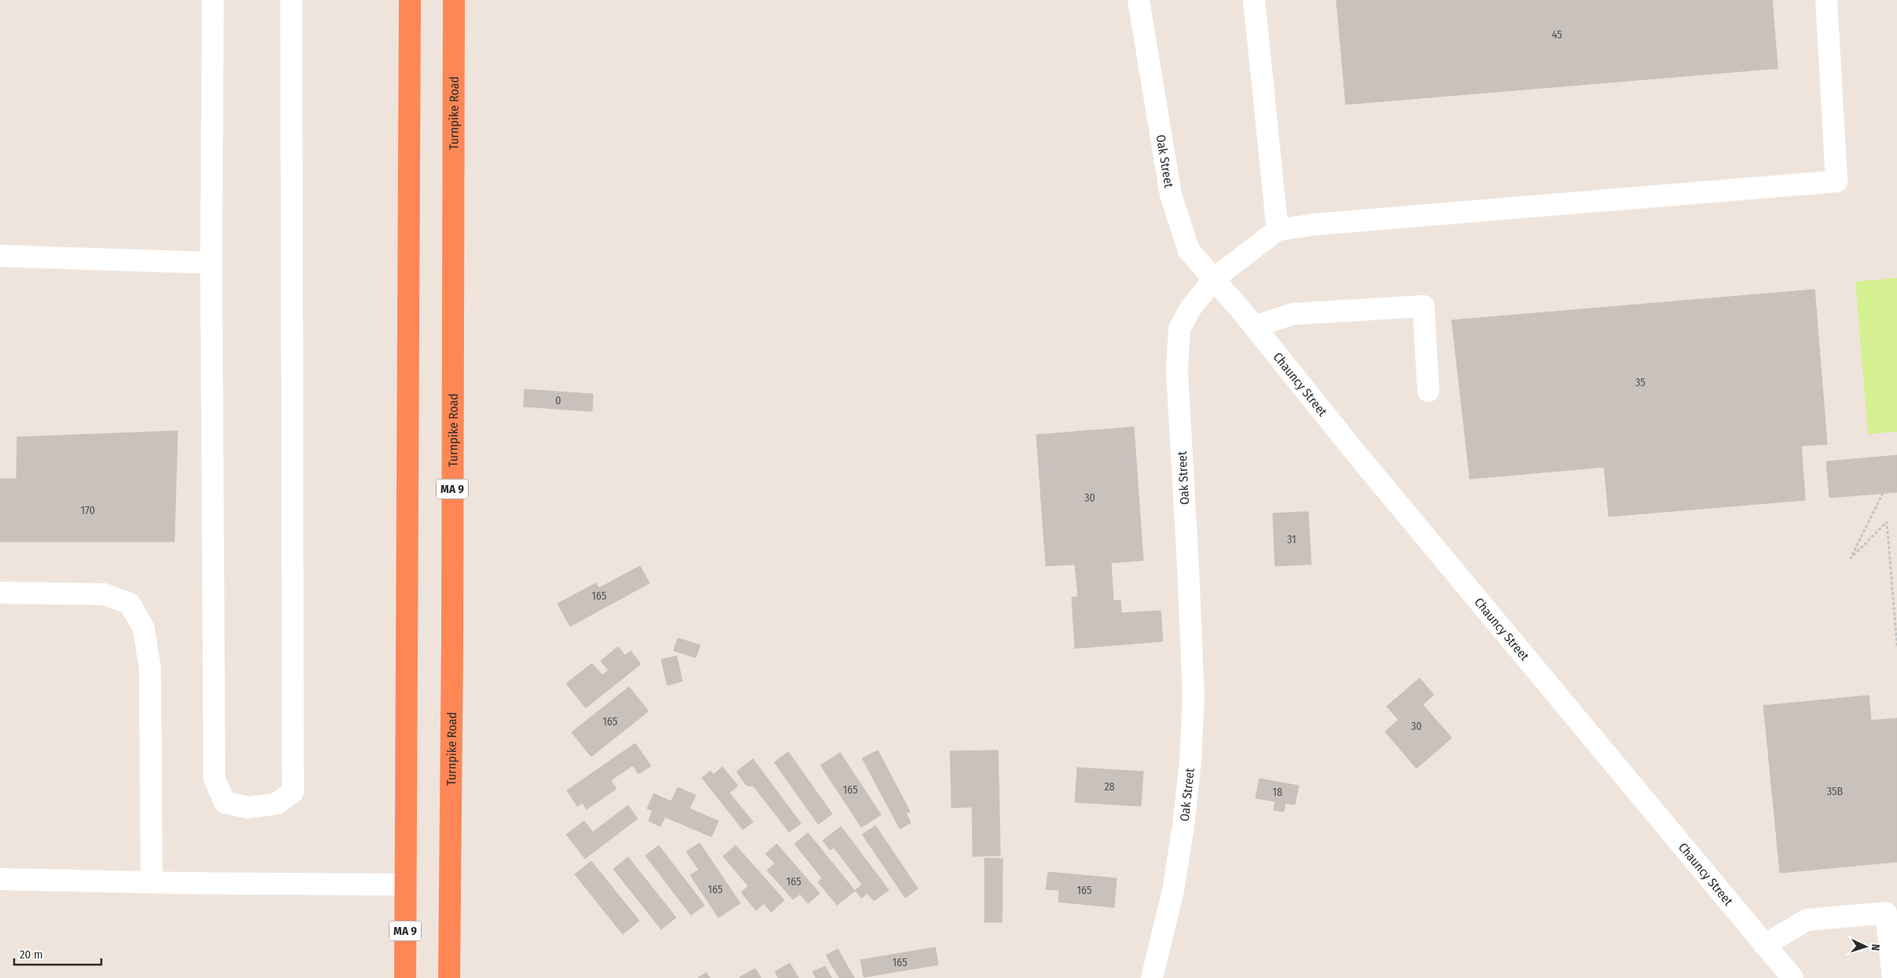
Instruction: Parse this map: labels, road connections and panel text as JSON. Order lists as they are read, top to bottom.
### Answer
{
  "streets": {
    "highway": ["Turnpike Road", "MA 9"],
    "street": ["Oak Street", "Chauncy Street"]
  },
  "crossings": [
    ["Oak Street", "Chauncy Street"]
  ],
  "house_numbers": [
    "45",
    "35",
    "0",
    "30",
    "170",
    "31",
    "165",
    "165",
    "30",
    "28",
    "165",
    "35B",
    "18",
    "165",
    "165",
    "165",
    "165"
  ],
  "scale_bar": "20 m",
  "north": "right"
}
